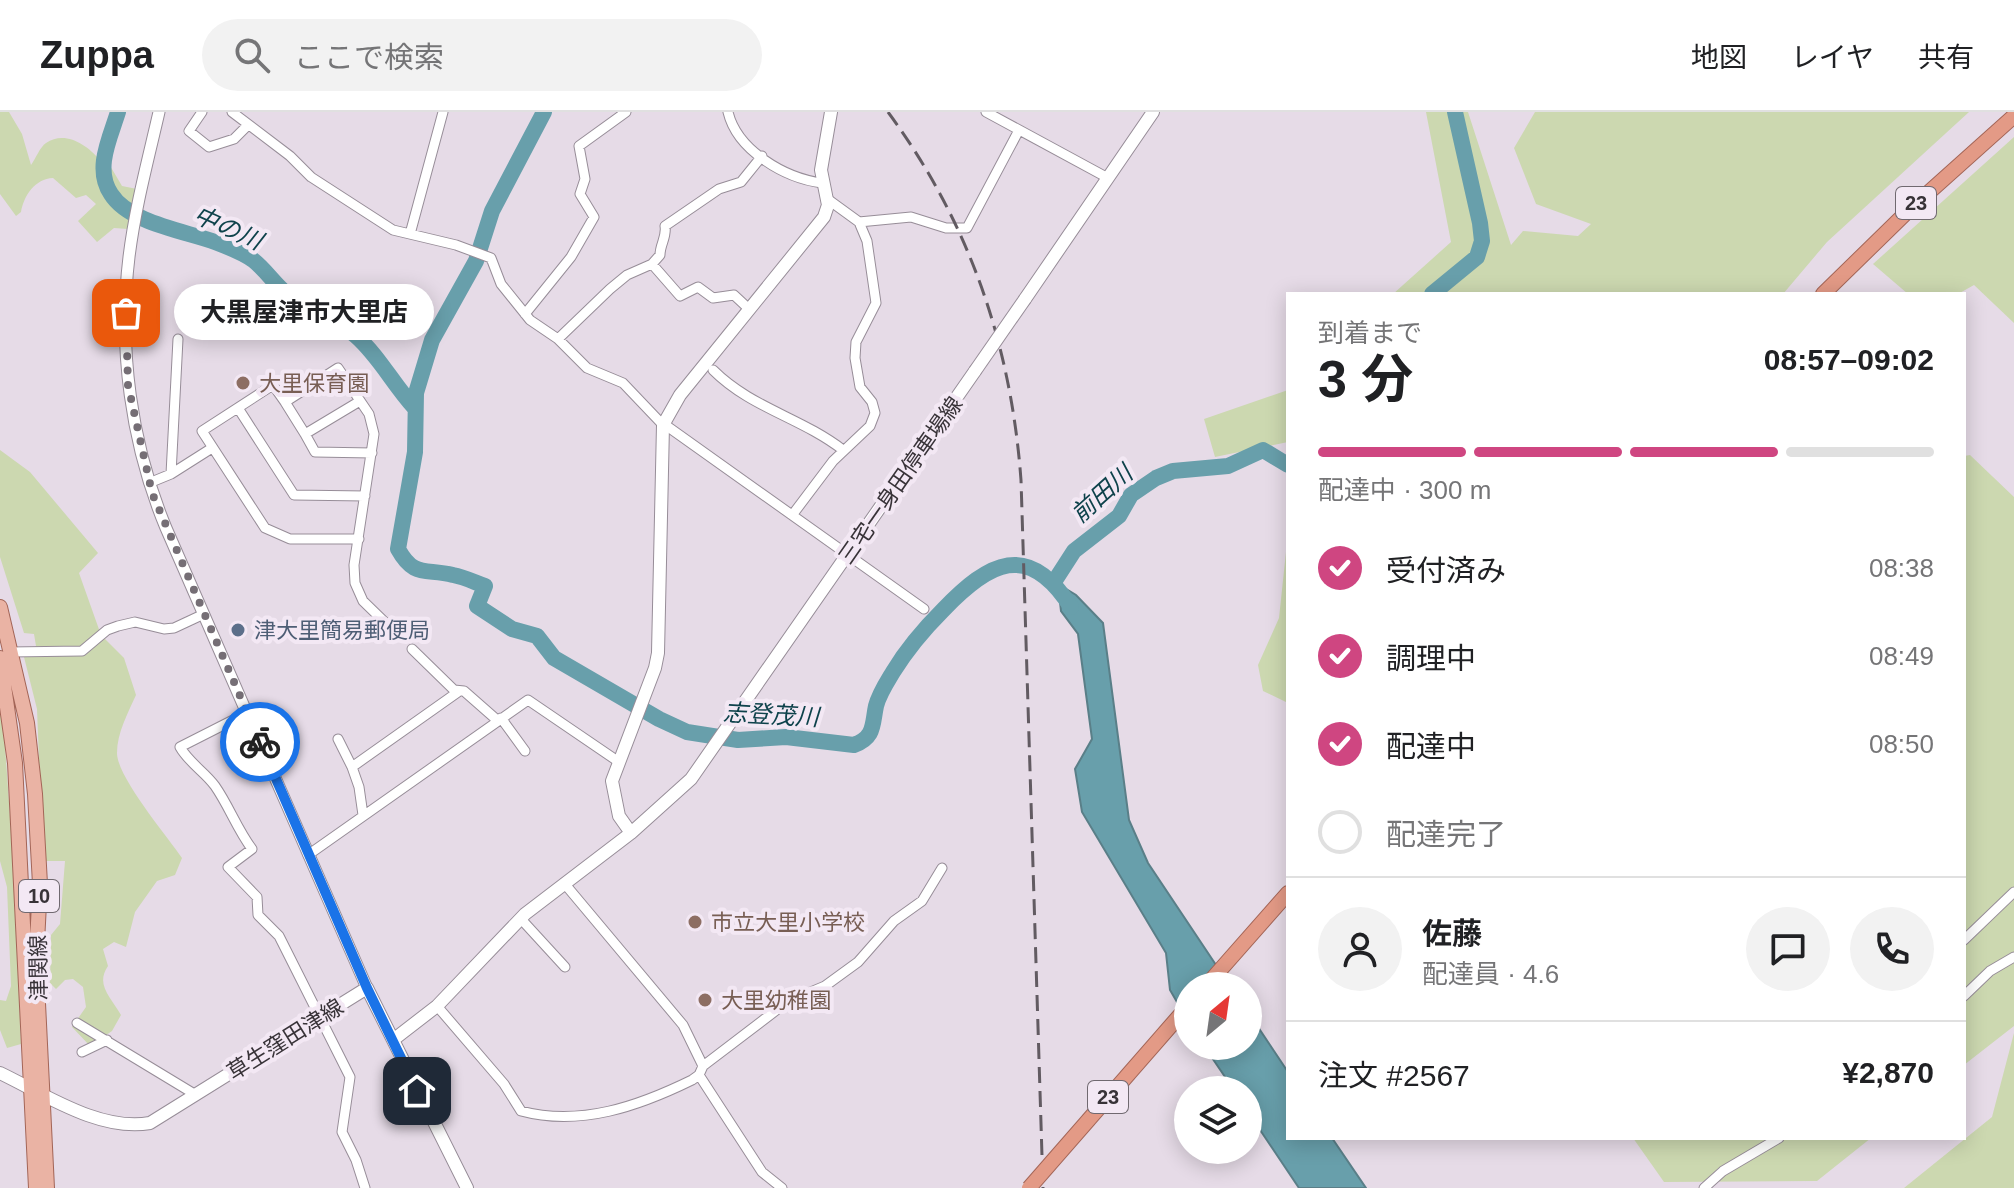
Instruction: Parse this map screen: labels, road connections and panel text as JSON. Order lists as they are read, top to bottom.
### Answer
{
  "streets": {
    "highway": ["23"],
    "main road": [
      "三宅一身田停車場線",
      "10",
      "津関線",
      "草生窪田津線"
    ]
  },
  "crossings": [
    ["三宅一身田停車場線", "草生窪田津線"],
    ["津関線", "草生窪田津線"]
  ],
  "water": ["中の川", "前田川", "志登茂川"],
  "places": [
    "大黒屋津市大里店",
    "大里保育園",
    "津大里簡易郵便局",
    "市立大里小学校",
    "大里幼稚園"
  ],
  "north": "top right",
  "page": {
    "header": "Zuppa",
    "search": "ここで検索",
    "nav": ["地図", "レイヤ", "共有"],
    "bubble": "大黒屋津市大里店",
    "heading": ["3 分", "到着まで", "08:57–09:02"],
    "panel": [
      "佐藤",
      "配達員 · 4.6",
      "注文 #2567",
      "¥2,870"
    ],
    "bar": "配達中 · 300 m",
    "list": [
      ["受付済み", "08:38"],
      ["調理中", "08:49"],
      ["配達中", "08:50"],
      "配達完了"
    ]
  }
}
